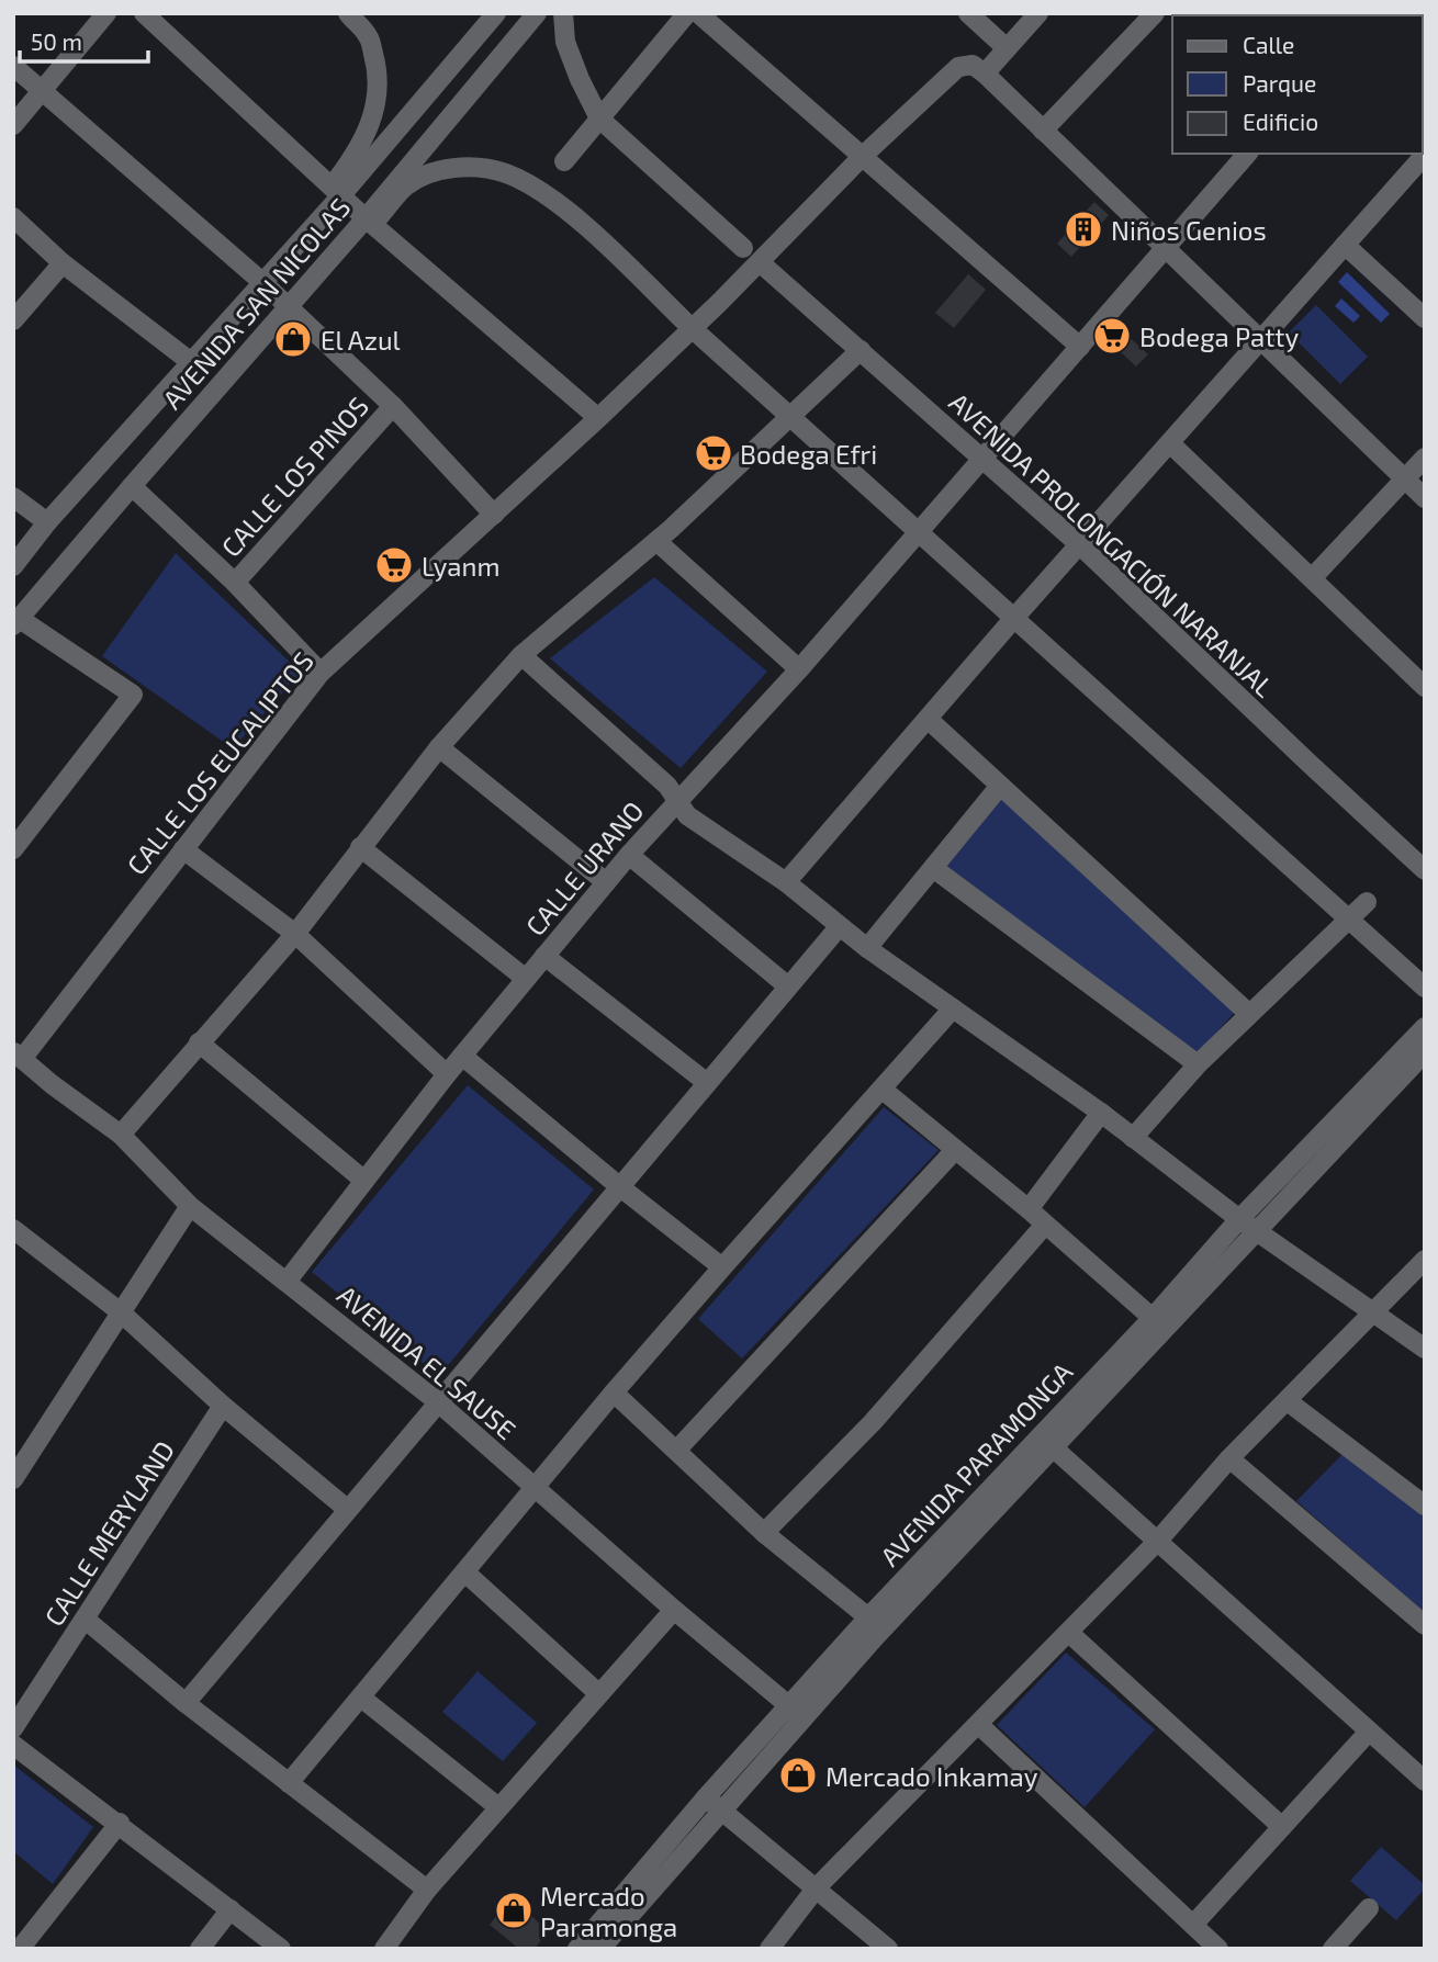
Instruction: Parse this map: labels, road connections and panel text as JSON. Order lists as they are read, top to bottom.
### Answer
{
  "streets": {
    "street": [
      "AVENIDA SAN NICOLAS",
      "CALLE LOS PINOS",
      "AVENIDA PROLONGACIÓN NARANJAL",
      "CALLE LOS EUCALIPTOS",
      "CALLE URANO",
      "AVENIDA EL SAUSE",
      "AVENIDA PARAMONGA",
      "CALLE MERYLAND"
    ]
  },
  "crossings": [
    ["AVENIDA PROLONGACIÓN NARANJAL", "CALLE LOS EUCALIPTOS"],
    ["AVENIDA PROLONGACIÓN NARANJAL", "CALLE URANO"],
    ["CALLE LOS EUCALIPTOS", "AVENIDA EL SAUSE"],
    ["CALLE URANO", "AVENIDA EL SAUSE"],
    ["AVENIDA EL SAUSE", "AVENIDA PARAMONGA"]
  ],
  "places": {
    "building": ["Niños Genios"],
    "supermarket": ["Bodega Patty", "Bodega Efri", "Lyanm"],
    "shop": ["El Azul", "Mercado Inkamay", "Mercado Paramonga"]
  },
  "legend": ["Calle", "Parque", "Edificio"],
  "scale_bar": "50 m"
}
